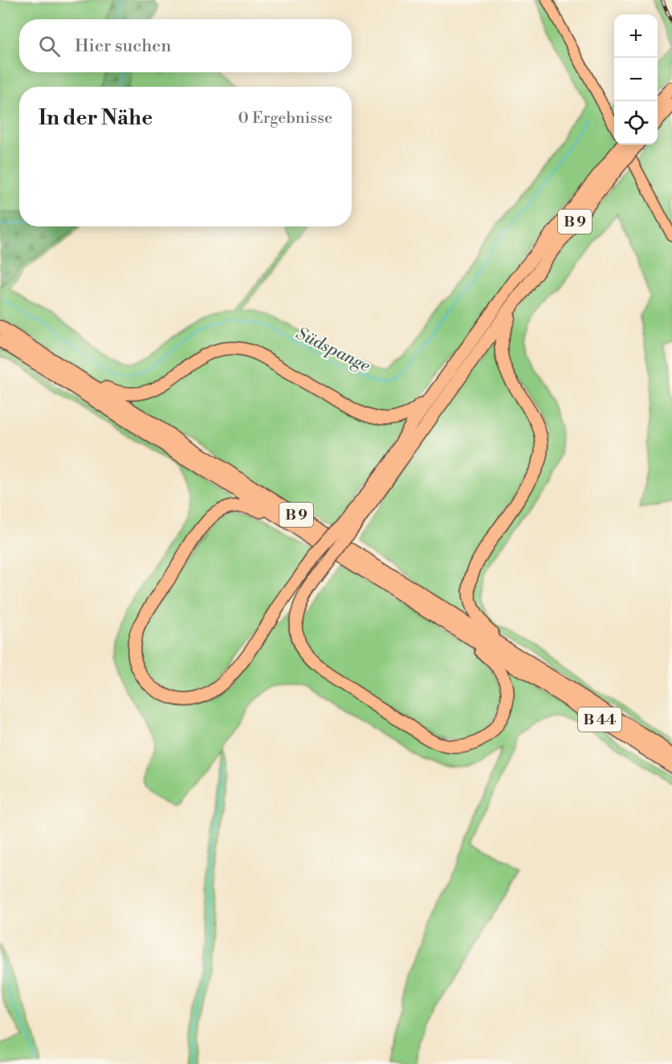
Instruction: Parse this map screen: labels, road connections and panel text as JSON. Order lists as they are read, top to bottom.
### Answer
{
  "streets": {
    "highway": ["B 9", "B 44"]
  },
  "crossings": [
    ["B 9", "B 44"]
  ],
  "water": ["Südspange"],
  "page": {
    "map_buttons": ["+", "−"],
    "search": "Hier suchen",
    "heading": ["In der Nähe", "0 Ergebnisse"]
  }
}
